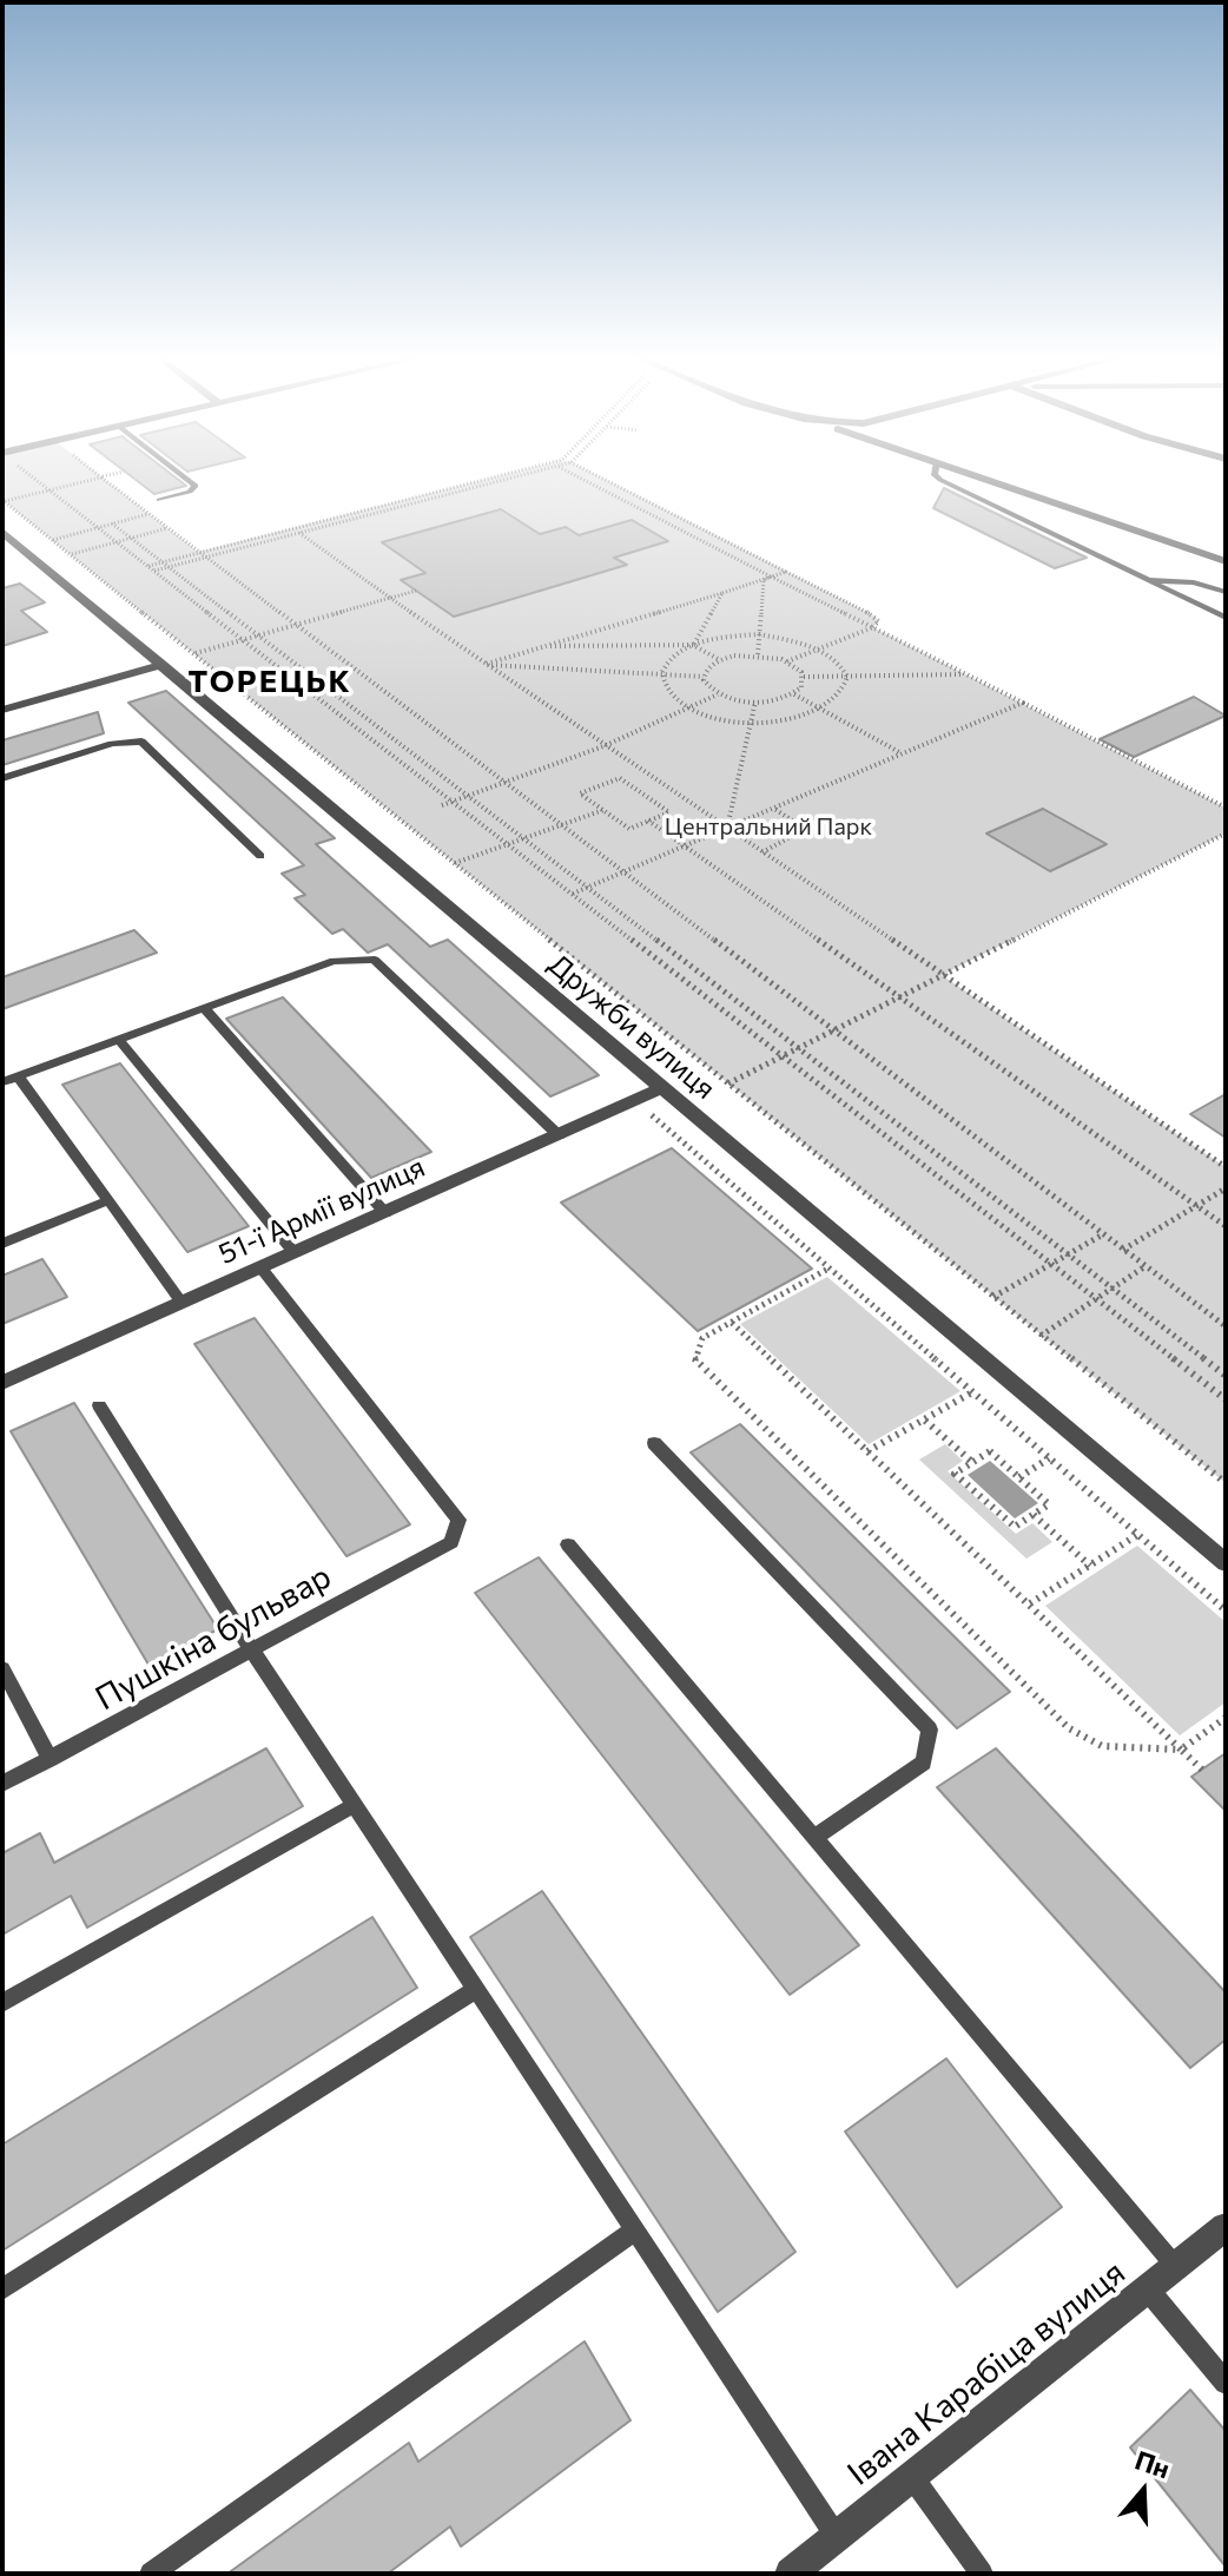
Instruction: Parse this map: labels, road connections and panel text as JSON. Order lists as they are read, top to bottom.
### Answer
{
  "streets": {
    "street": ["Дружби вулиця", "51-ї Армії вулиця", "Івана Карабіца вулиця"],
    "lane": ["Пушкіна бульвар"]
  },
  "crossings": [
    ["Дружби вулиця", "51-ї Армії вулиця"],
    ["51-ї Армії вулиця", "Пушкіна бульвар"]
  ],
  "districts": ["ТОРЕЦЬК"],
  "parks": ["Центральний Парк"],
  "north": "top"
}
